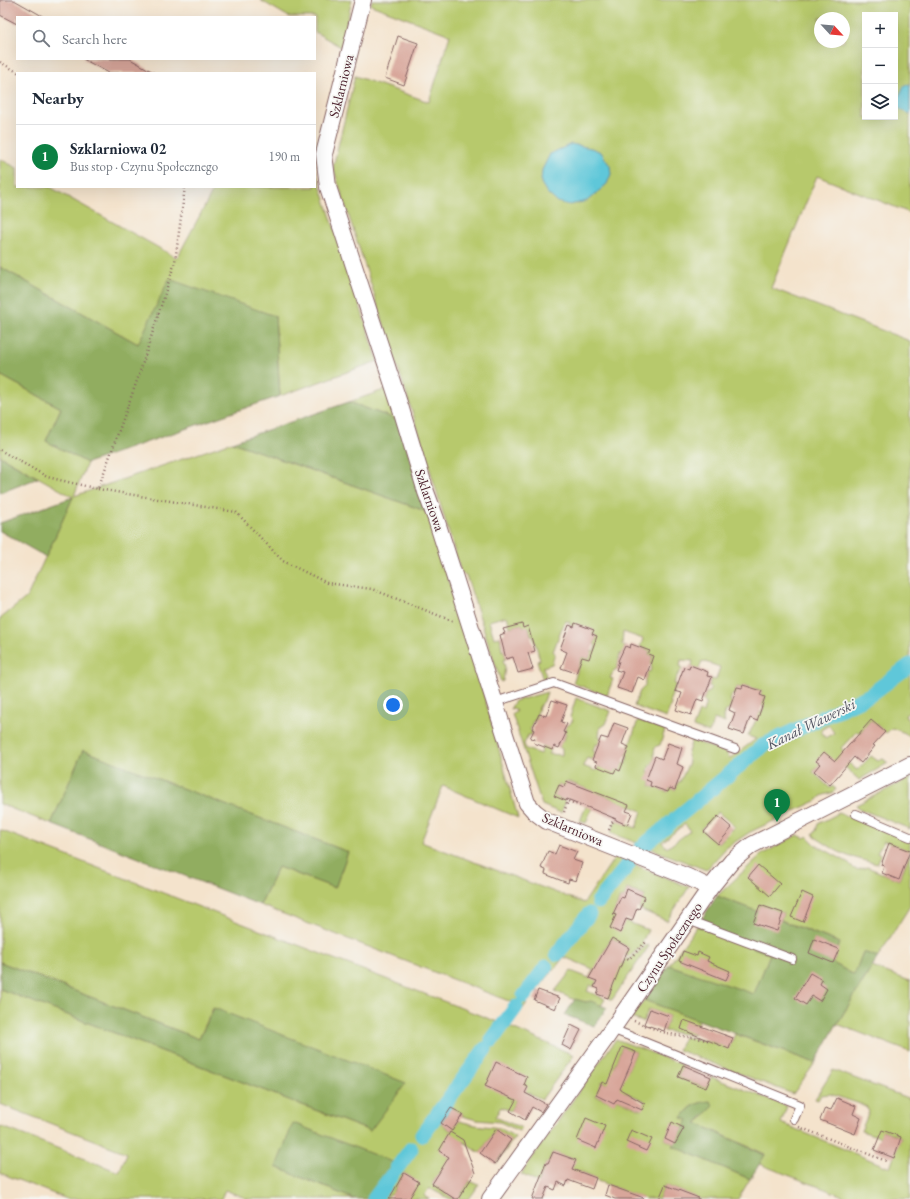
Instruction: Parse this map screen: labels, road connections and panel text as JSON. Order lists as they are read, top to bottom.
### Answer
{
  "streets": {
    "street": ["Szklarniowa", "Czynu Społecznego"]
  },
  "crossings": [
    ["Szklarniowa", "Czynu Społecznego"]
  ],
  "water": ["Kanał Wawerski"],
  "north": "bottom right",
  "page": {
    "map_buttons": ["+", "−"],
    "search": "Search here",
    "heading": "Nearby",
    "list": [
      {
        "mark": "1",
        "name": "Szklarniowa 02",
        "note": "Bus stop · Czynu Społecznego",
        "value": "190 m"
      }
    ],
    "pins": "1"
  }
}
